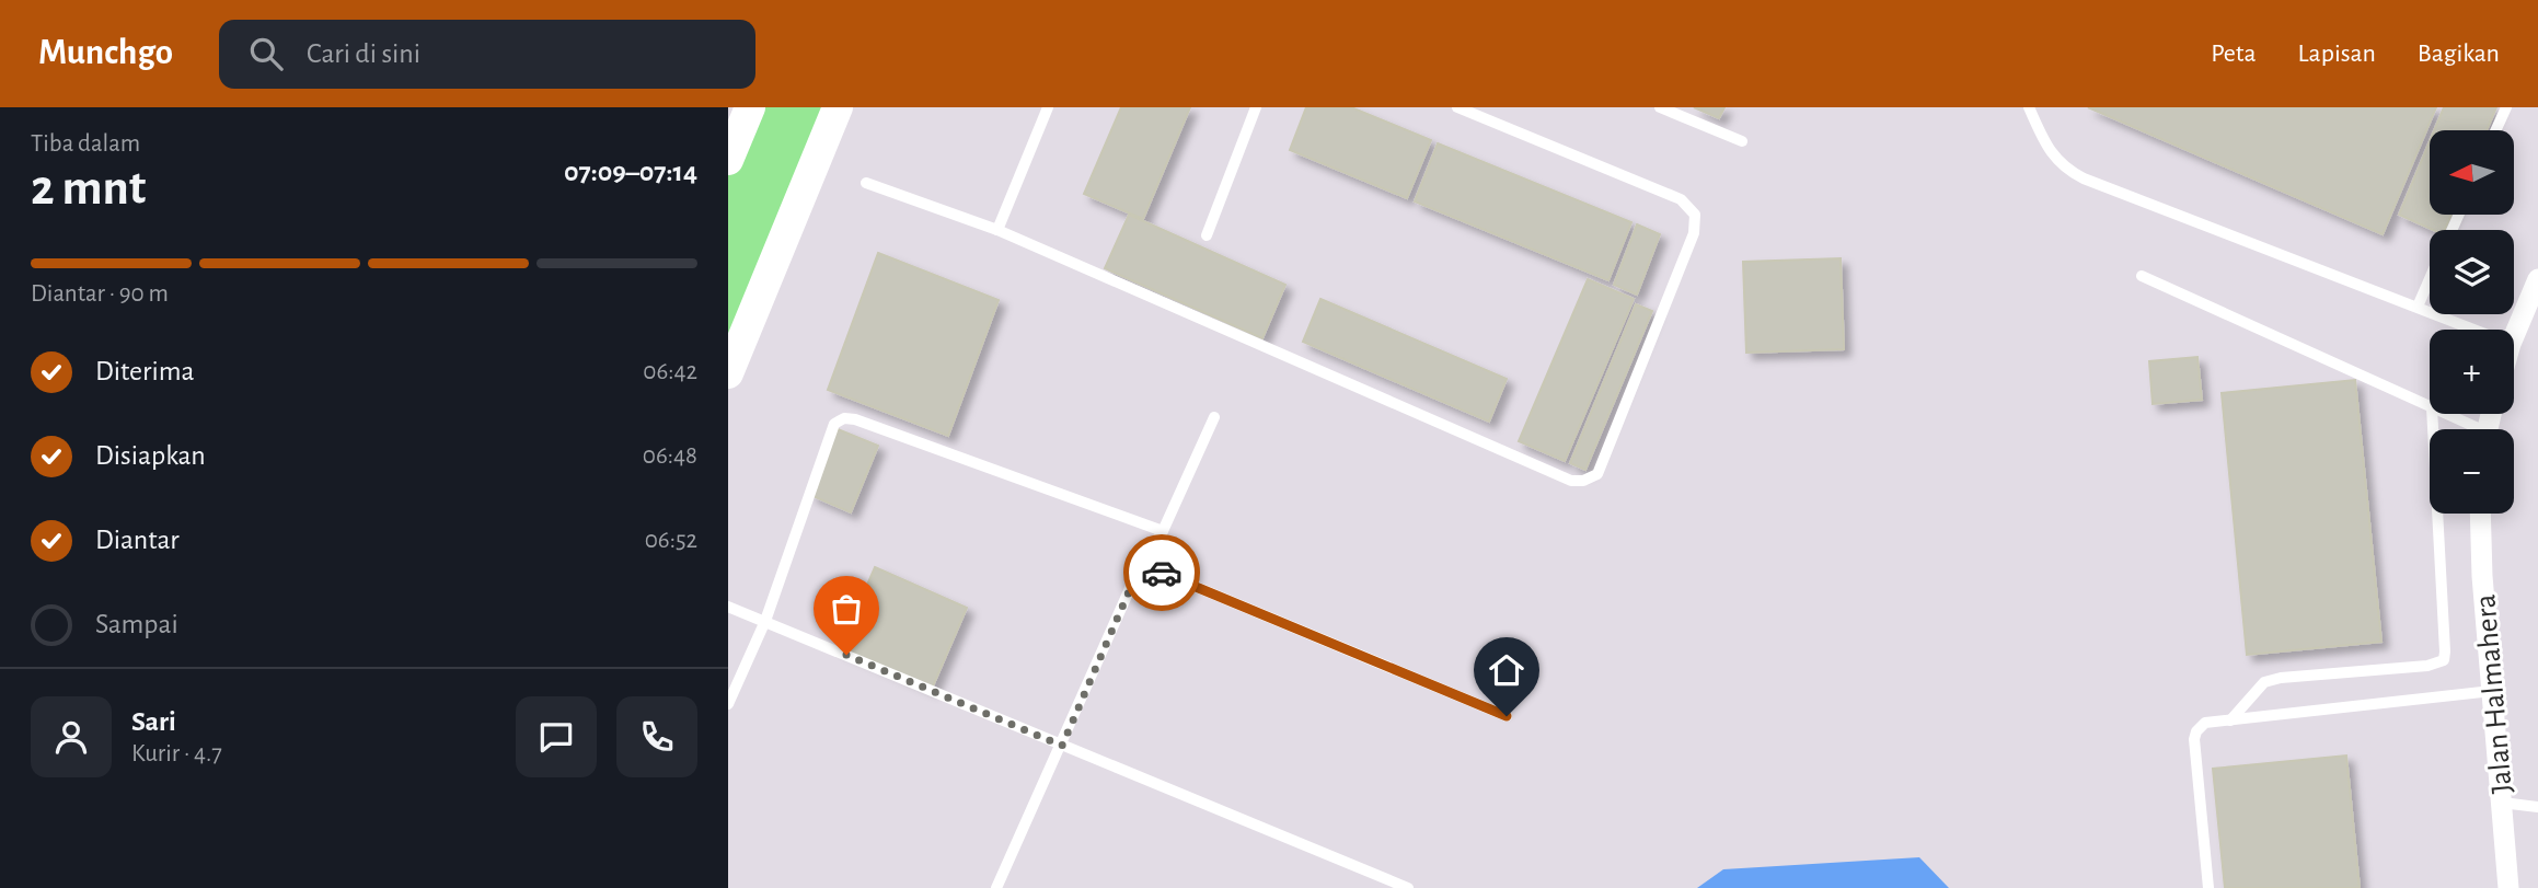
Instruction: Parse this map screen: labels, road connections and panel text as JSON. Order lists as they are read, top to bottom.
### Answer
{
  "streets": {
    "street": ["Jalan Halmahera"]
  },
  "north": "left",
  "page": {
    "header": "Munchgo",
    "search": "Cari di sini",
    "nav": ["Peta", "Lapisan", "Bagikan"],
    "heading": ["2 mnt", "Tiba dalam", "07:09–07:14"],
    "panel": ["Sari", "Kurir · 4.7"],
    "map_buttons": ["+", "−"],
    "bar": "Diantar · 90 m",
    "list": [
      ["Diterima", "06:42"],
      ["Disiapkan", "06:48"],
      ["Diantar", "06:52"],
      "Sampai"
    ]
  }
}
